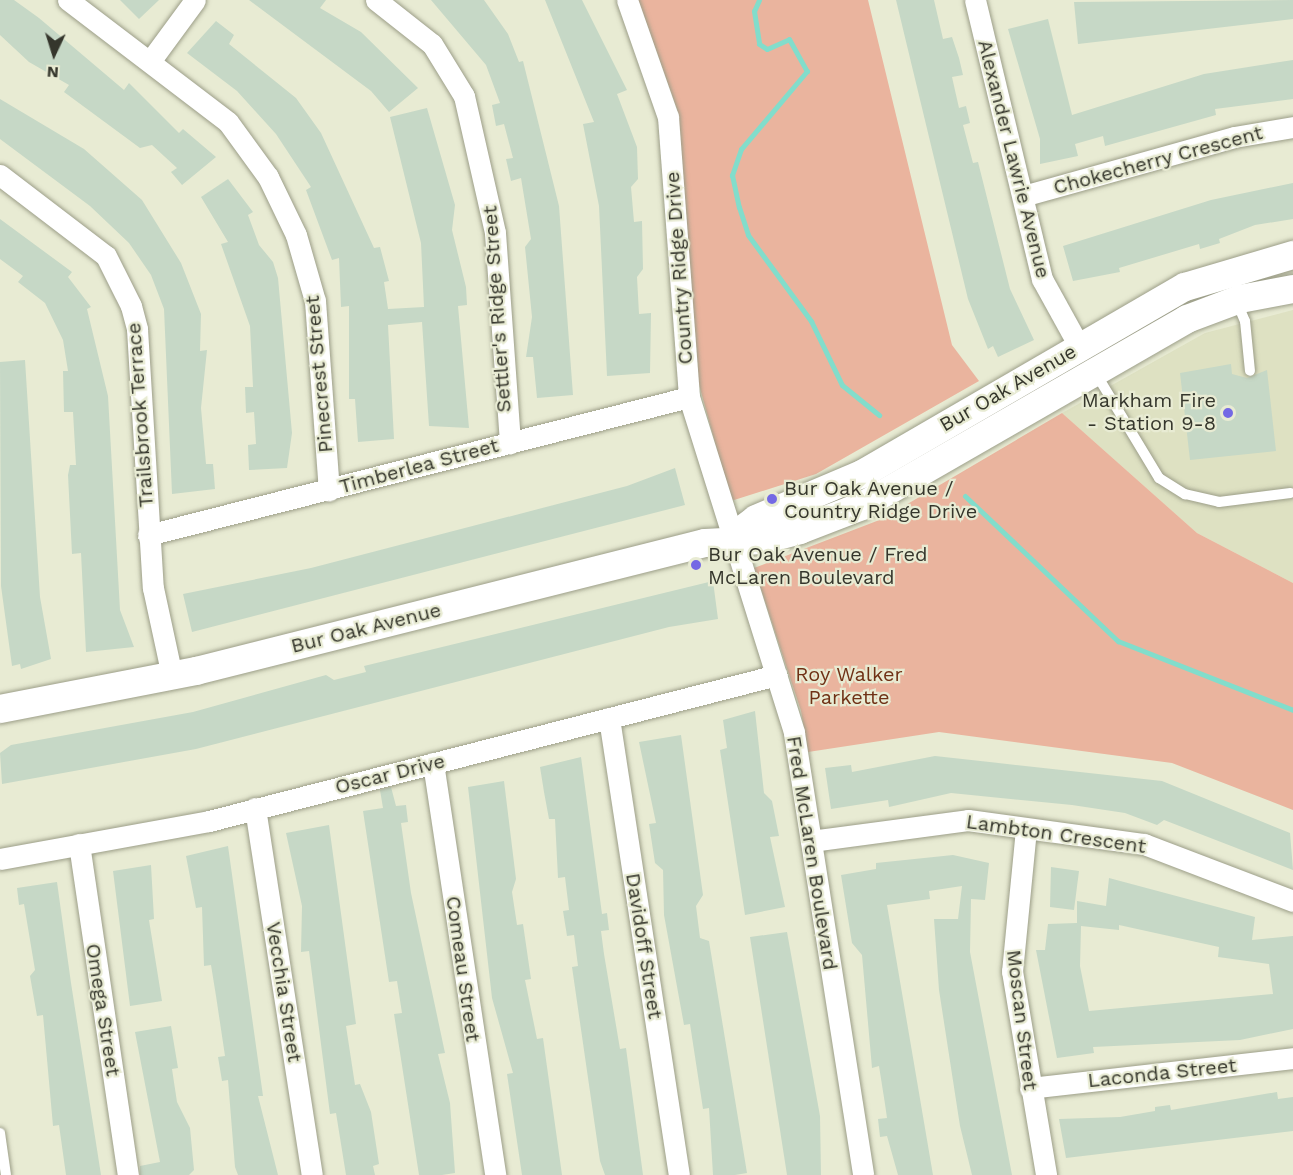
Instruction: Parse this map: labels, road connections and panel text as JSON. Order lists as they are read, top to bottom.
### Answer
{
  "streets": {
    "street": [
      "Alexander Lawrie Avenue",
      "Chokecherry Crescent",
      "Country Ridge Drive",
      "Settler's Ridge Street",
      "Pinecrest Street",
      "Bur Oak Avenue",
      "Trailsbrook Terrace",
      "Timberlea Street",
      "Oscar Drive",
      "Lambton Crescent",
      "Fred McLaren Boulevard",
      "Davidoff Street",
      "Comeau Street",
      "Vecchia Street",
      "Omega Street",
      "Moscan Street",
      "Laconda Street"
    ]
  },
  "crossings": [
    ["Alexander Lawrie Avenue", "Chokecherry Crescent"],
    ["Alexander Lawrie Avenue", "Bur Oak Avenue"],
    ["Country Ridge Drive", "Bur Oak Avenue"],
    ["Country Ridge Drive", "Timberlea Street"],
    ["Country Ridge Drive", "Fred McLaren Boulevard"],
    ["Settler's Ridge Street", "Timberlea Street"],
    ["Pinecrest Street", "Timberlea Street"],
    ["Bur Oak Avenue", "Trailsbrook Terrace"],
    ["Bur Oak Avenue", "Fred McLaren Boulevard"],
    ["Trailsbrook Terrace", "Timberlea Street"],
    ["Oscar Drive", "Fred McLaren Boulevard"],
    ["Oscar Drive", "Davidoff Street"],
    ["Oscar Drive", "Comeau Street"],
    ["Oscar Drive", "Vecchia Street"],
    ["Oscar Drive", "Omega Street"],
    ["Lambton Crescent", "Fred McLaren Boulevard"],
    ["Lambton Crescent", "Moscan Street"],
    ["Moscan Street", "Laconda Street"]
  ],
  "parks": ["Roy Walker Parkette"],
  "places": ["Markham Fire - Station 9-8", "Bur Oak Avenue / Country Ridge Drive", "Bur Oak Avenue / Fred McLaren Boulevard"],
  "north": "bottom"
}
